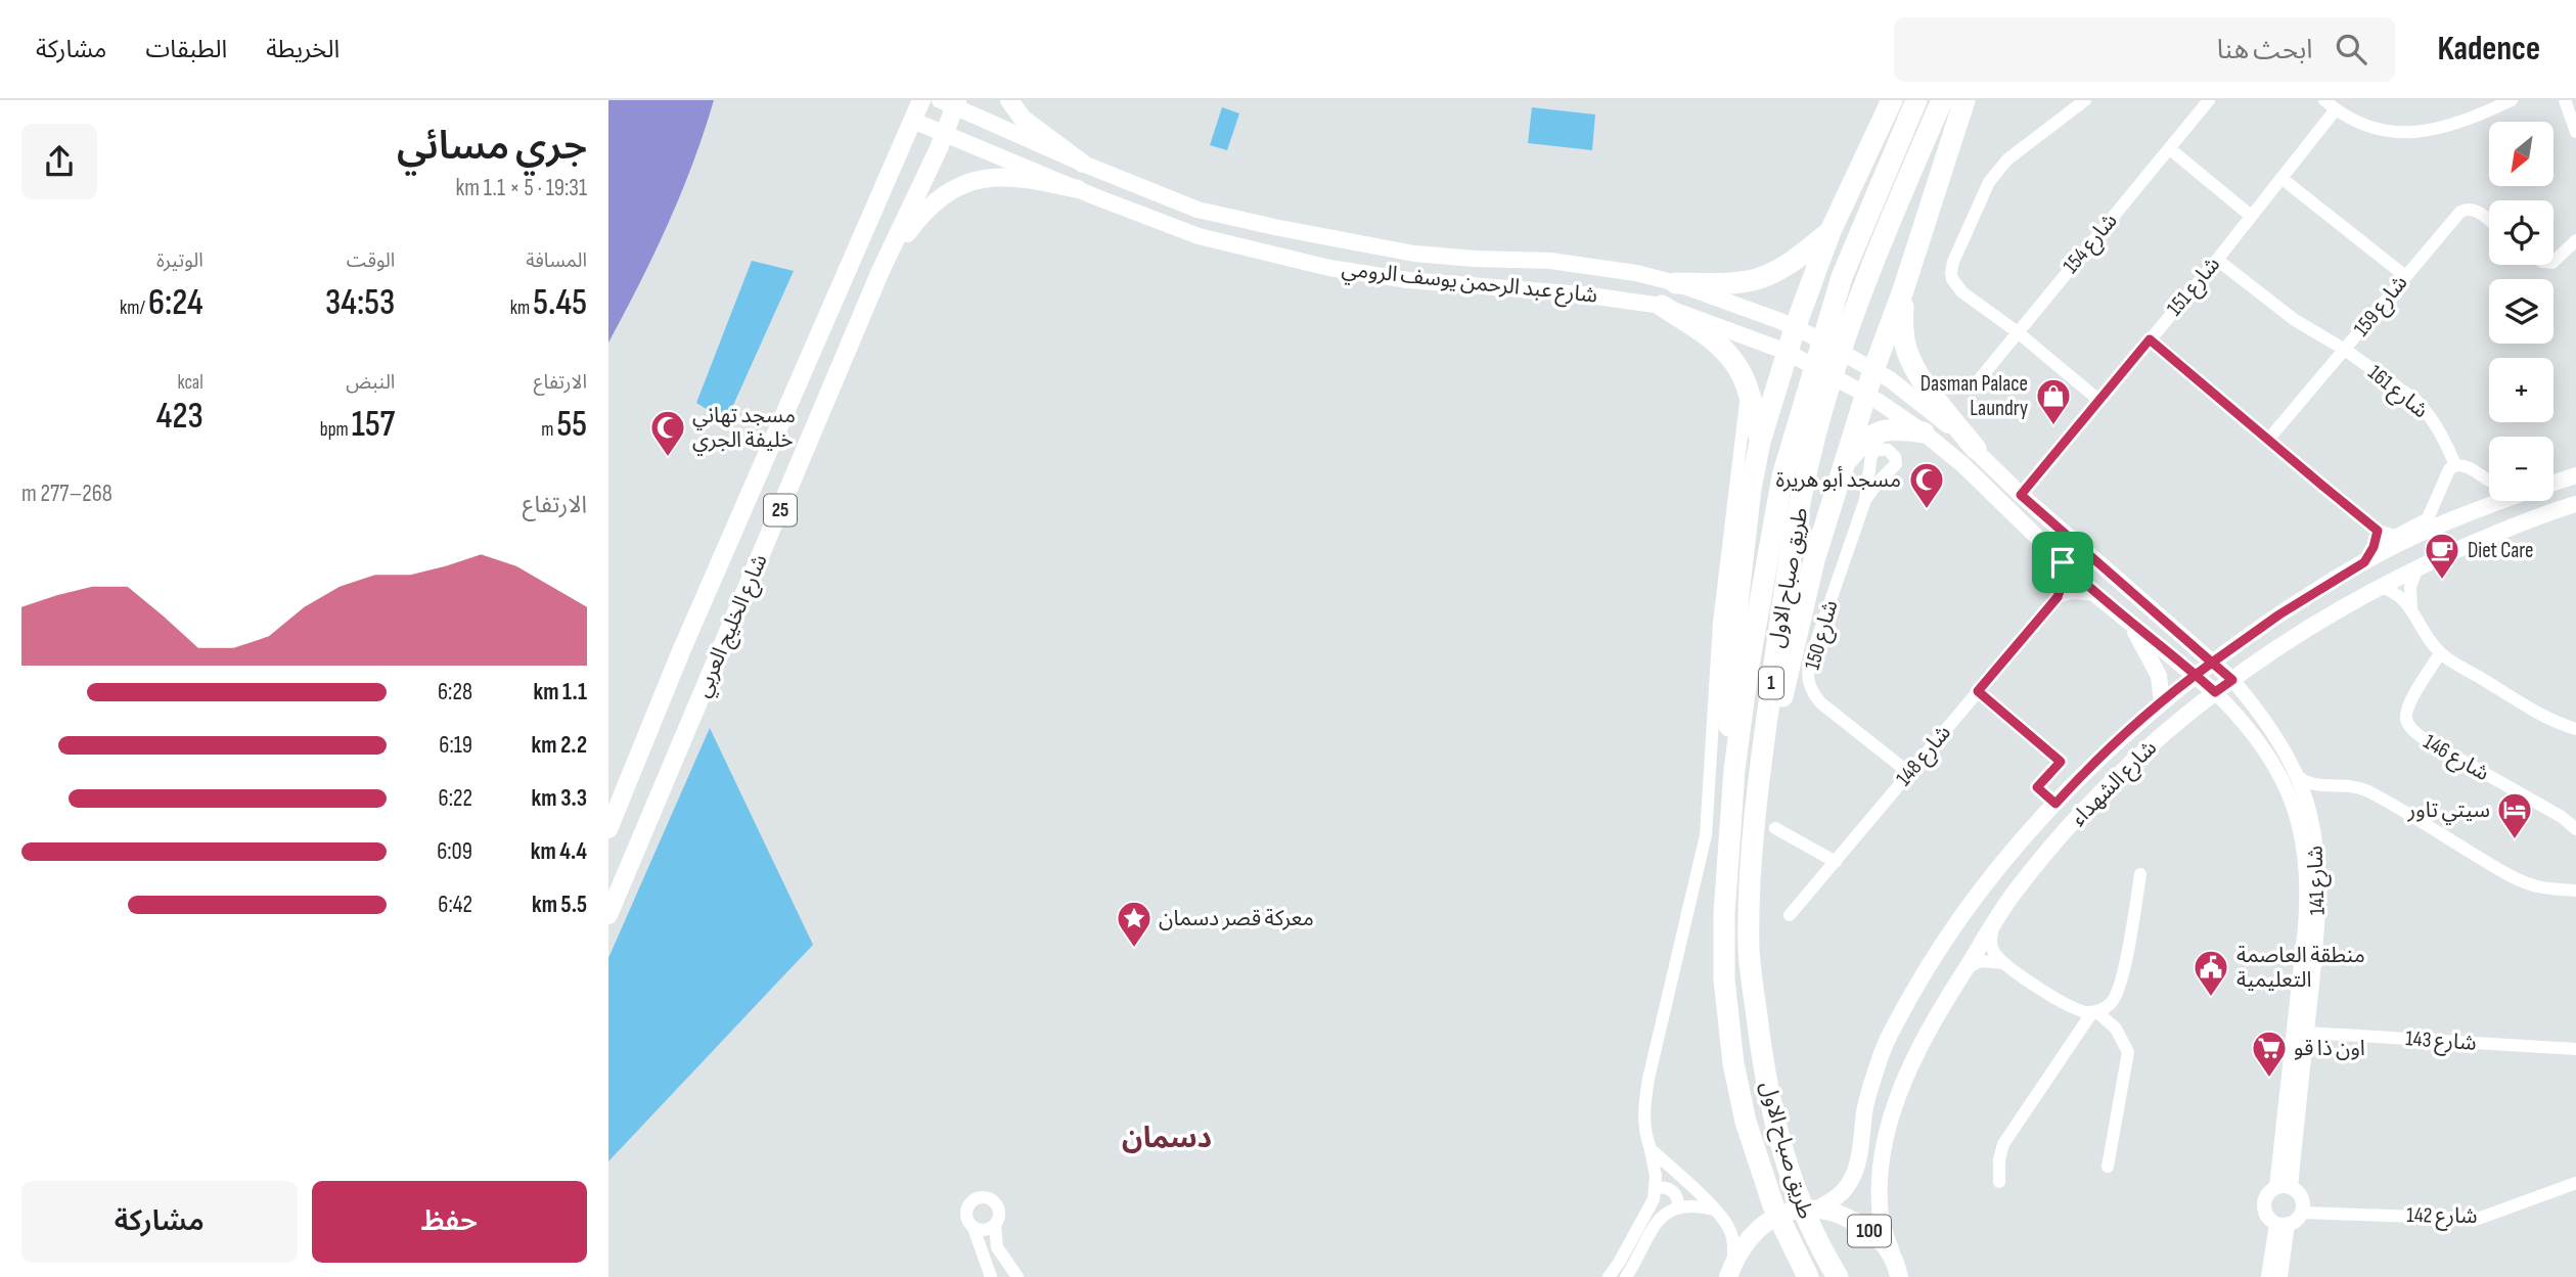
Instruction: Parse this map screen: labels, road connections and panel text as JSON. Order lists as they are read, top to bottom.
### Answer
{
  "streets": {
    "highway": ["طريق صباح الاول", "1"],
    "main road": [
      "شارع عبد الرحمن يوسف الرومي",
      "25",
      "شارع الخليج العربي",
      "شارع الشهداء",
      "100"
    ],
    "street": [
      "شارع 154",
      "شارع 151",
      "شارع 159",
      "شارع 161",
      "شارع 150",
      "شارع 148",
      "شارع 146",
      "شارع 141",
      "شارع 143",
      "شارع 142"
    ]
  },
  "crossings": [
    ["شارع عبد الرحمن يوسف الرومي", "شارع 151"],
    ["شارع عبد الرحمن يوسف الرومي", "شارع الخليج العربي"],
    ["شارع عبد الرحمن يوسف الرومي", "شارع الشهداء"],
    ["شارع عبد الرحمن يوسف الرومي", "شارع 141"],
    ["شارع 151", "شارع 161"],
    ["شارع 159", "شارع 161"],
    ["شارع 150", "شارع 148"],
    ["شارع الشهداء", "شارع 141"],
    ["شارع الشهداء", "100"],
    ["شارع 141", "شارع 143"],
    ["شارع 141", "شارع 142"]
  ],
  "districts": ["دسمان"],
  "places": {
    "shop": ["Dasman Palace Laundry"],
    "mosque": ["مسجد تهاني خليفة الجري", "مسجد أبو هريرة"],
    "cafe": ["Diet Care"],
    "hotel": ["سيتي تاور"],
    "place": ["معركة قصر دسمان"],
    "public building": ["منطقة العاصمة التعليمية"],
    "supermarket": ["اون ذا قو"]
  },
  "north": "bottom left",
  "page": {
    "header": "Kadence",
    "search": "ابحث هنا",
    "nav": ["الخريطة", "الطبقات", "مشاركة"],
    "heading": ["جري مسائي", "19:31 · 5 × 1.1 km"],
    "map_buttons": ["+", "−"],
    "stats": [
      ["المسافة", "5.45 km"],
      ["الوقت", "34:53"],
      ["الوتيرة", "6:24 /km"],
      ["الارتفاع", "55 m"],
      ["النبض", "157 bpm"],
      ["kcal", "423"]
    ],
    "chart": ["الارتفاع", "268–277 m"],
    "list": [
      {
        "name": "1.1 km",
        "note": "6:28"
      },
      {
        "name": "2.2 km",
        "note": "6:19"
      },
      {
        "name": "3.3 km",
        "note": "6:22"
      },
      {
        "name": "4.4 km",
        "note": "6:09"
      },
      {
        "name": "5.5 km",
        "note": "6:42"
      }
    ],
    "buttons": ["حفظ", "مشاركة"]
  }
}
